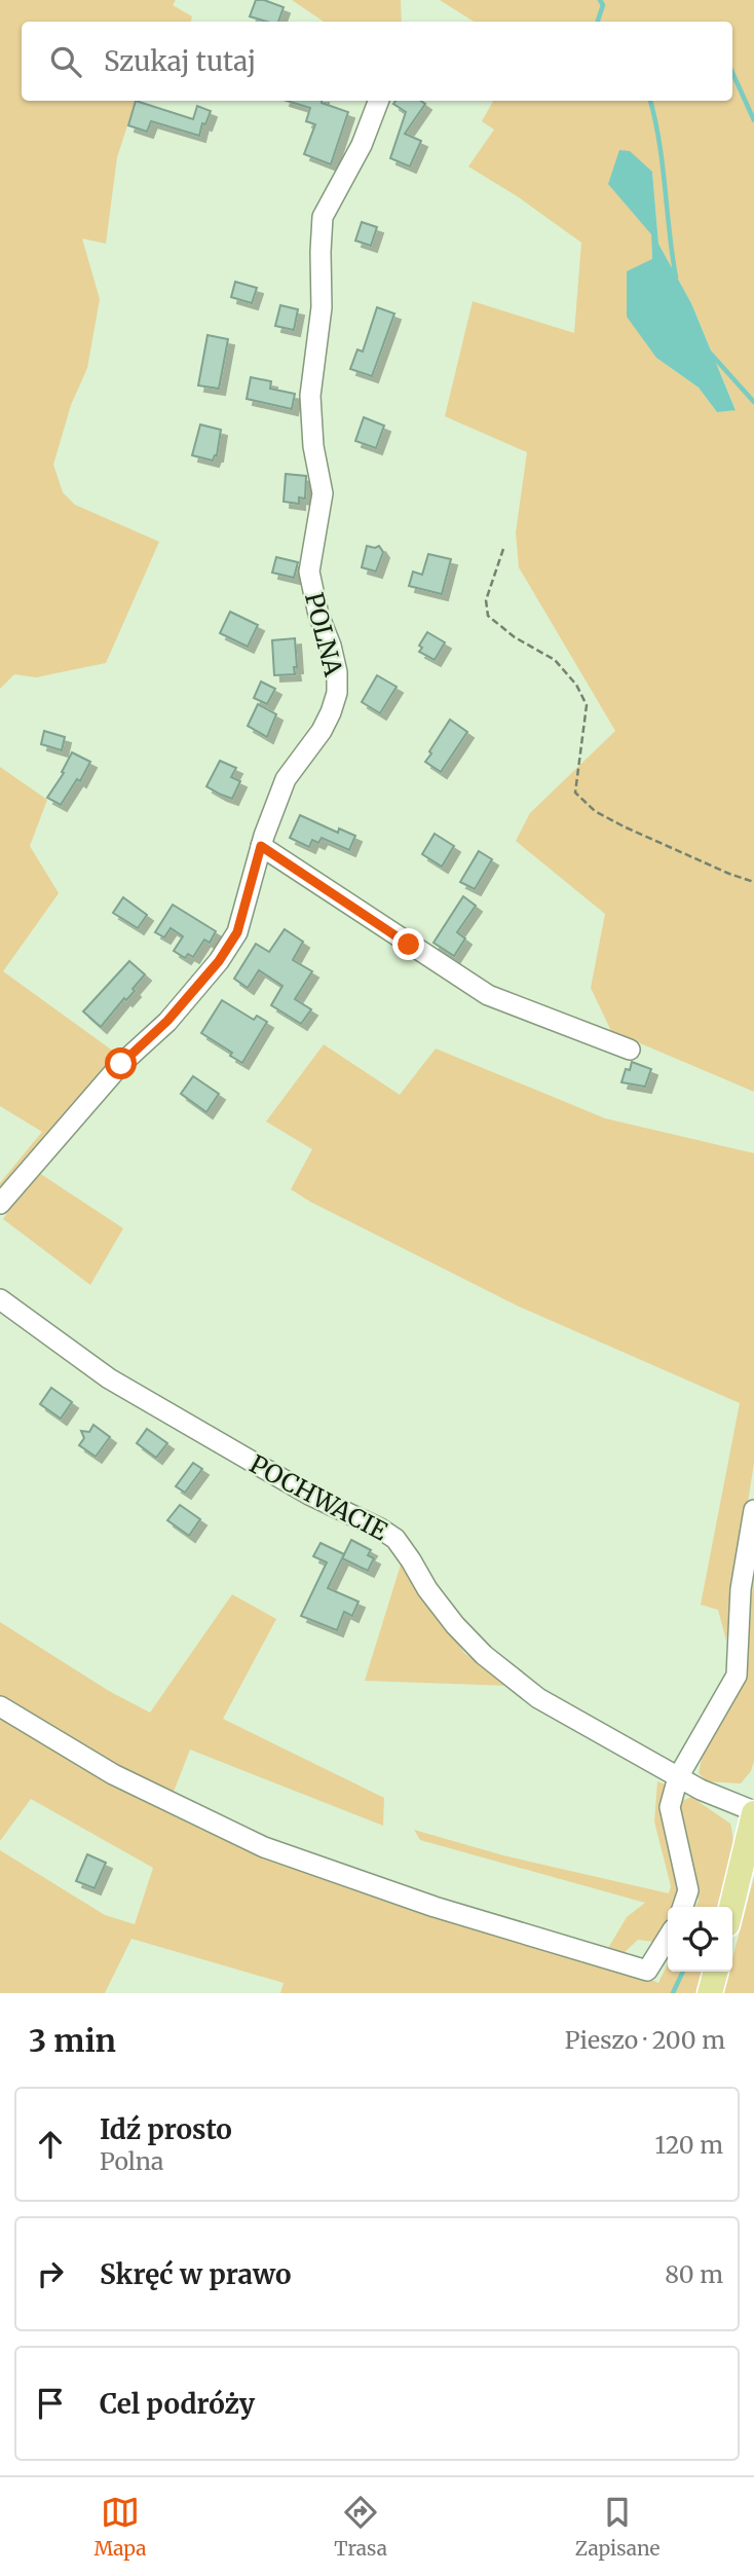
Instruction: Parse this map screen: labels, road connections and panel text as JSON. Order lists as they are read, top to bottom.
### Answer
{
  "streets": {
    "street": ["POLNA", "POCHWACIE"]
  },
  "page": {
    "search": "Szukaj tutaj",
    "heading": ["3 min", "Pieszo · 200 m"],
    "list": [
      ["Idź prosto", "Polna", "120 m"],
      ["Skręć w prawo", "80 m"],
      "Cel podróży"
    ],
    "nav": ["Mapa", "Trasa", "Zapisane"]
  }
}
